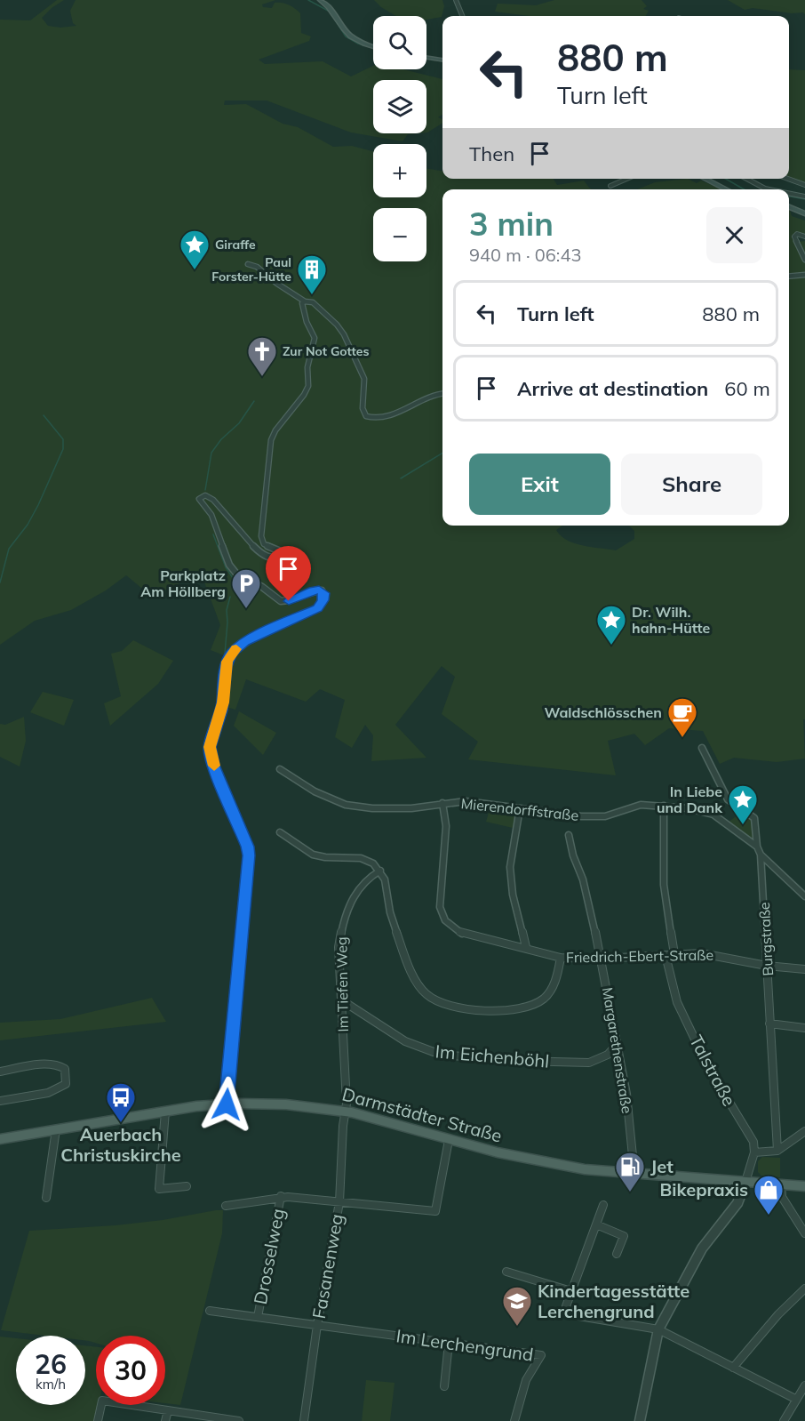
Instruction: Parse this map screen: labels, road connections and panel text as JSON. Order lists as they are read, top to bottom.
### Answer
{
  "streets": {
    "main road": ["Darmstädter Straße"],
    "street": [
      "Mierendorffstraße",
      "Burgstraße",
      "Friedrich-Ebert-Straße",
      "Im Tiefen Weg",
      "Margarethenstraße",
      "Im Eichenböhl",
      "Talstraße",
      "Drosselweg",
      "Fasanenweg",
      "Im Lerchengrund"
    ]
  },
  "crossings": [
    ["Mierendorffstraße", "Burgstraße"],
    ["Mierendorffstraße", "Friedrich-Ebert-Straße"],
    ["Burgstraße", "Friedrich-Ebert-Straße"],
    ["Friedrich-Ebert-Straße", "Margarethenstraße"],
    ["Friedrich-Ebert-Straße", "Talstraße"],
    ["Im Tiefen Weg", "Im Eichenböhl"],
    ["Im Tiefen Weg", "Darmstädter Straße"],
    ["Im Tiefen Weg", "Fasanenweg"],
    ["Margarethenstraße", "Im Eichenböhl"],
    ["Margarethenstraße", "Darmstädter Straße"],
    ["Darmstädter Straße", "Fasanenweg"],
    ["Drosselweg", "Im Lerchengrund"],
    ["Fasanenweg", "Im Lerchengrund"]
  ],
  "places": {
    "place": ["Giraffe", "Dr. Wilh. hahn-Hütte", "In Liebe und Dank"],
    "building": ["Paul Forster-Hütte"],
    "church": ["Zur Not Gottes"],
    "parking": ["Parkplatz Am Höllberg"],
    "cafe": ["Waldschlösschen"],
    "bus stop": ["Auerbach Christuskirche"],
    "fuel station": ["Jet"],
    "shop": ["Bikepraxis"],
    "school or university": ["Kindertagesstätte Lerchengrund"]
  },
  "page": {
    "map_buttons": ["+", "−"],
    "turn": ["880 m", "Turn left"],
    "then": "Then",
    "heading": ["3 min", "940 m · 06:43"],
    "list": [
      {
        "name": "Turn left",
        "value": "880 m"
      },
      {
        "name": "Arrive at destination",
        "value": "60 m"
      }
    ],
    "buttons": ["Exit", "Share"],
    "speed": "26 km/h",
    "limit": "30"
  }
}
